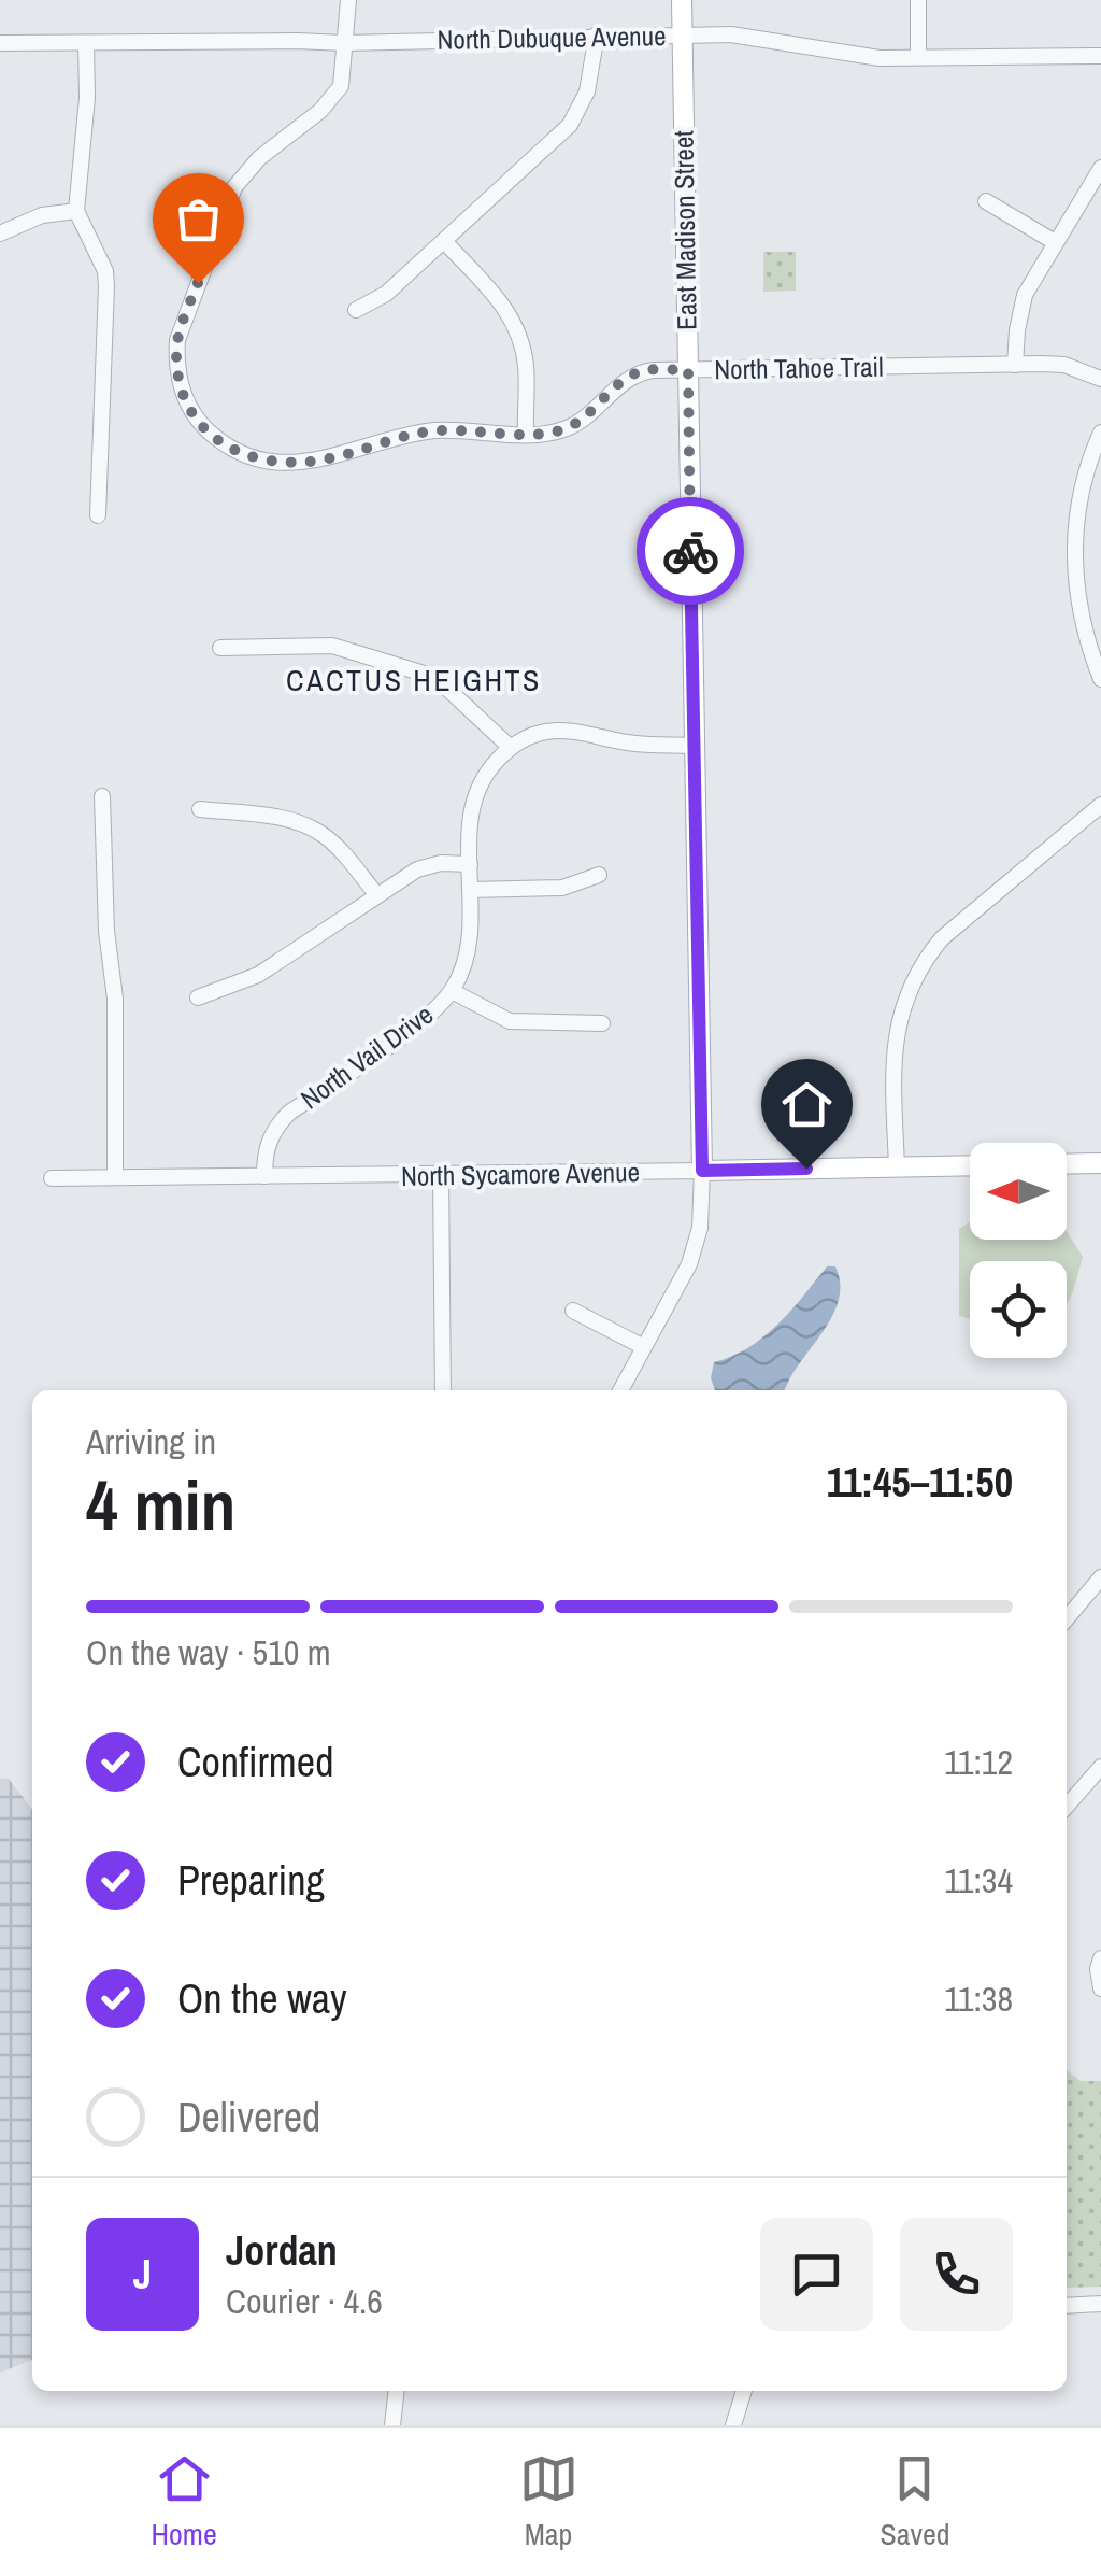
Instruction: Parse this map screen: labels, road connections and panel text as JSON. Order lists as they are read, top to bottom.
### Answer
{
  "streets": {
    "main road": ["East Madison Street", "North Sycamore Avenue"],
    "street": ["North Dubuque Avenue", "North Tahoe Trail", "North Vail Drive"]
  },
  "crossings": [
    ["North Dubuque Avenue", "East Madison Street"],
    ["North Dubuque Avenue", "North Tahoe Trail"],
    ["East Madison Street", "North Tahoe Trail"],
    ["East Madison Street", "North Sycamore Avenue"],
    ["North Vail Drive", "North Sycamore Avenue"]
  ],
  "districts": ["CACTUS HEIGHTS"],
  "north": "left",
  "page": {
    "heading": ["4 min", "Arriving in", "11:45–11:50"],
    "panel": ["Jordan", "Courier · 4.6"],
    "bar": "On the way · 510 m",
    "list": [
      ["Confirmed", "11:12"],
      ["Preparing", "11:34"],
      ["On the way", "11:38"],
      "Delivered"
    ],
    "round": "J",
    "tabs": ["Home", "Map", "Saved"]
  }
}
